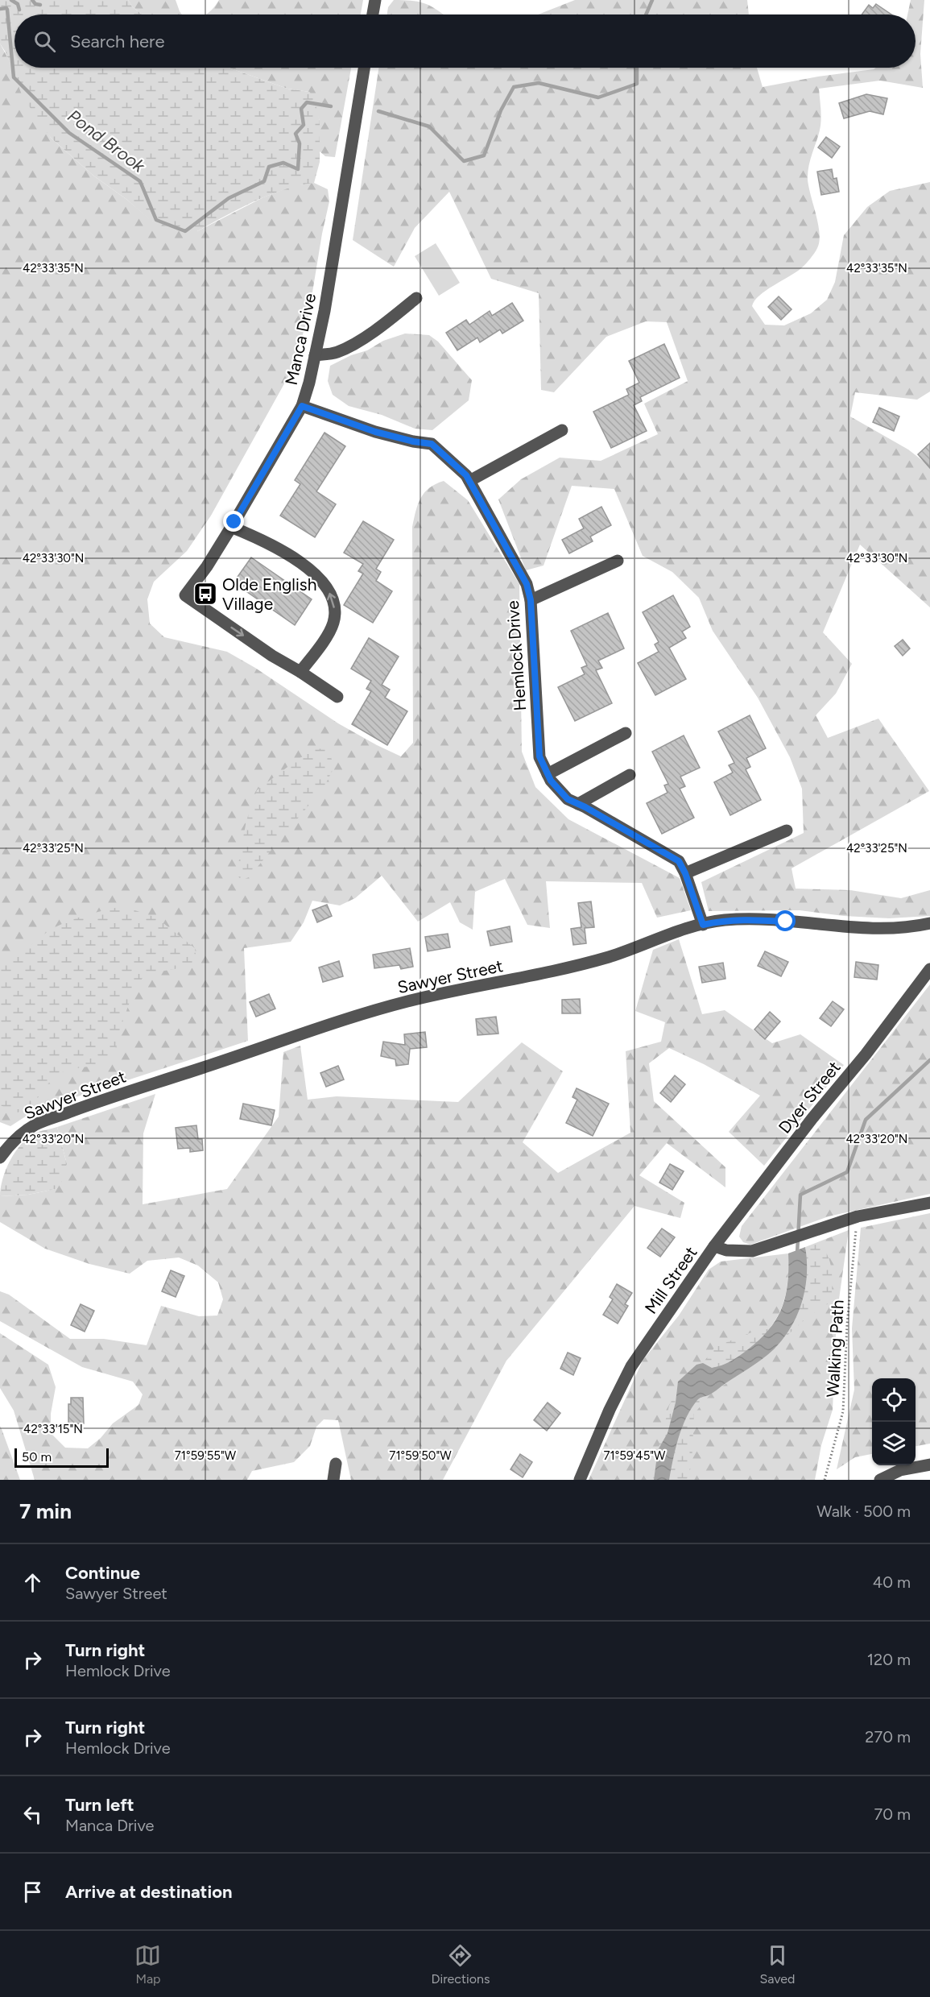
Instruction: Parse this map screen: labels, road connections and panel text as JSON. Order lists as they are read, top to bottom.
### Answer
{
  "streets": {
    "street": [
      "Manca Drive",
      "Hemlock Drive",
      "Sawyer Street",
      "Dyer Street",
      "Mill Street"
    ],
    "path": ["Walking Path"]
  },
  "crossings": [
    ["Manca Drive", "Hemlock Drive"],
    ["Hemlock Drive", "Sawyer Street"],
    ["Dyer Street", "Mill Street"],
    ["Mill Street", "Walking Path"]
  ],
  "water": ["Pond Brook"],
  "places": {
    "bus stop": ["Olde English Village"]
  },
  "scale_bar": "50 m",
  "page": {
    "search": "Search here",
    "scale": "50 m",
    "heading": ["7 min", "Walk · 500 m"],
    "list": [
      ["Continue", "Sawyer Street", "40 m"],
      ["Turn right", "Hemlock Drive", "120 m"],
      ["Turn right", "Hemlock Drive", "270 m"],
      ["Turn left", "Manca Drive", "70 m"],
      "Arrive at destination"
    ],
    "nav": ["Map", "Directions", "Saved"]
  },
  "coordinates": [
    "42°33'35\"N",
    "42°33'30\"N",
    "42°33'25\"N",
    "42°33'20\"N",
    "42°33'15\"N",
    "71°59'55\"W",
    "71°59'50\"W",
    "71°59'45\"W"
  ]
}
